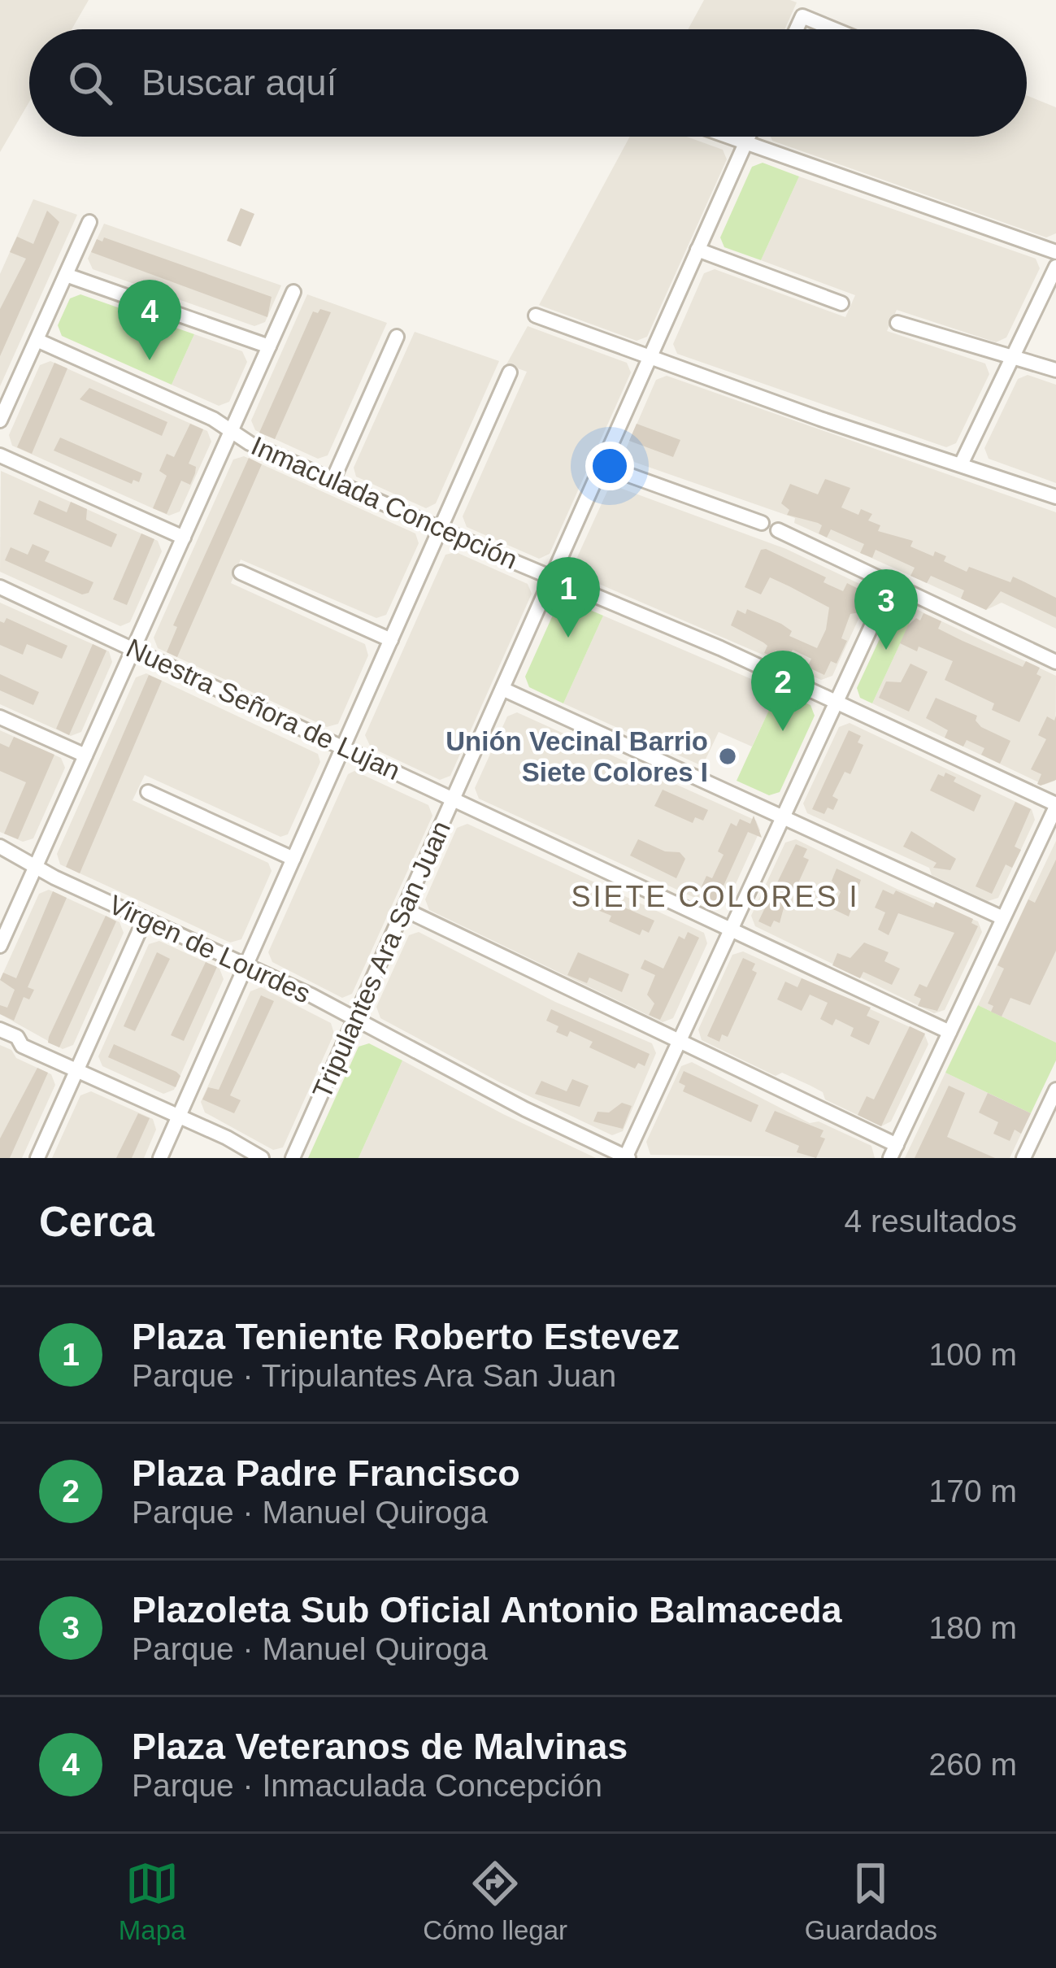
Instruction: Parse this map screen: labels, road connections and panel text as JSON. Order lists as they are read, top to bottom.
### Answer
{
  "streets": {
    "street": [
      "Inmaculada Concepción",
      "Nuestra Señora de Lujan",
      "Virgen de Lourdes",
      "Tripulantes Ara San Juan"
    ]
  },
  "crossings": [
    ["Inmaculada Concepción", "Tripulantes Ara San Juan"],
    ["Nuestra Señora de Lujan", "Tripulantes Ara San Juan"],
    ["Virgen de Lourdes", "Tripulantes Ara San Juan"]
  ],
  "districts": ["SIETE COLORES I"],
  "places": ["Unión Vecinal Barrio Siete Colores I"],
  "page": {
    "search": "Buscar aquí",
    "pins": [
      "4",
      "1",
      "3",
      "2"
    ],
    "heading": ["Cerca", "4 resultados"],
    "list": [
      {
        "mark": "1",
        "name": "Plaza Teniente Roberto Estevez",
        "note": "Parque · Tripulantes Ara San Juan",
        "value": "100 m"
      },
      {
        "mark": "2",
        "name": "Plaza Padre Francisco",
        "note": "Parque · Manuel Quiroga",
        "value": "170 m"
      },
      {
        "mark": "3",
        "name": "Plazoleta Sub Oficial Antonio Balmaceda",
        "note": "Parque · Manuel Quiroga",
        "value": "180 m"
      },
      {
        "mark": "4",
        "name": "Plaza Veteranos de Malvinas",
        "note": "Parque · Inmaculada Concepción",
        "value": "260 m"
      }
    ],
    "nav": ["Mapa", "Cómo llegar", "Guardados"]
  }
}
